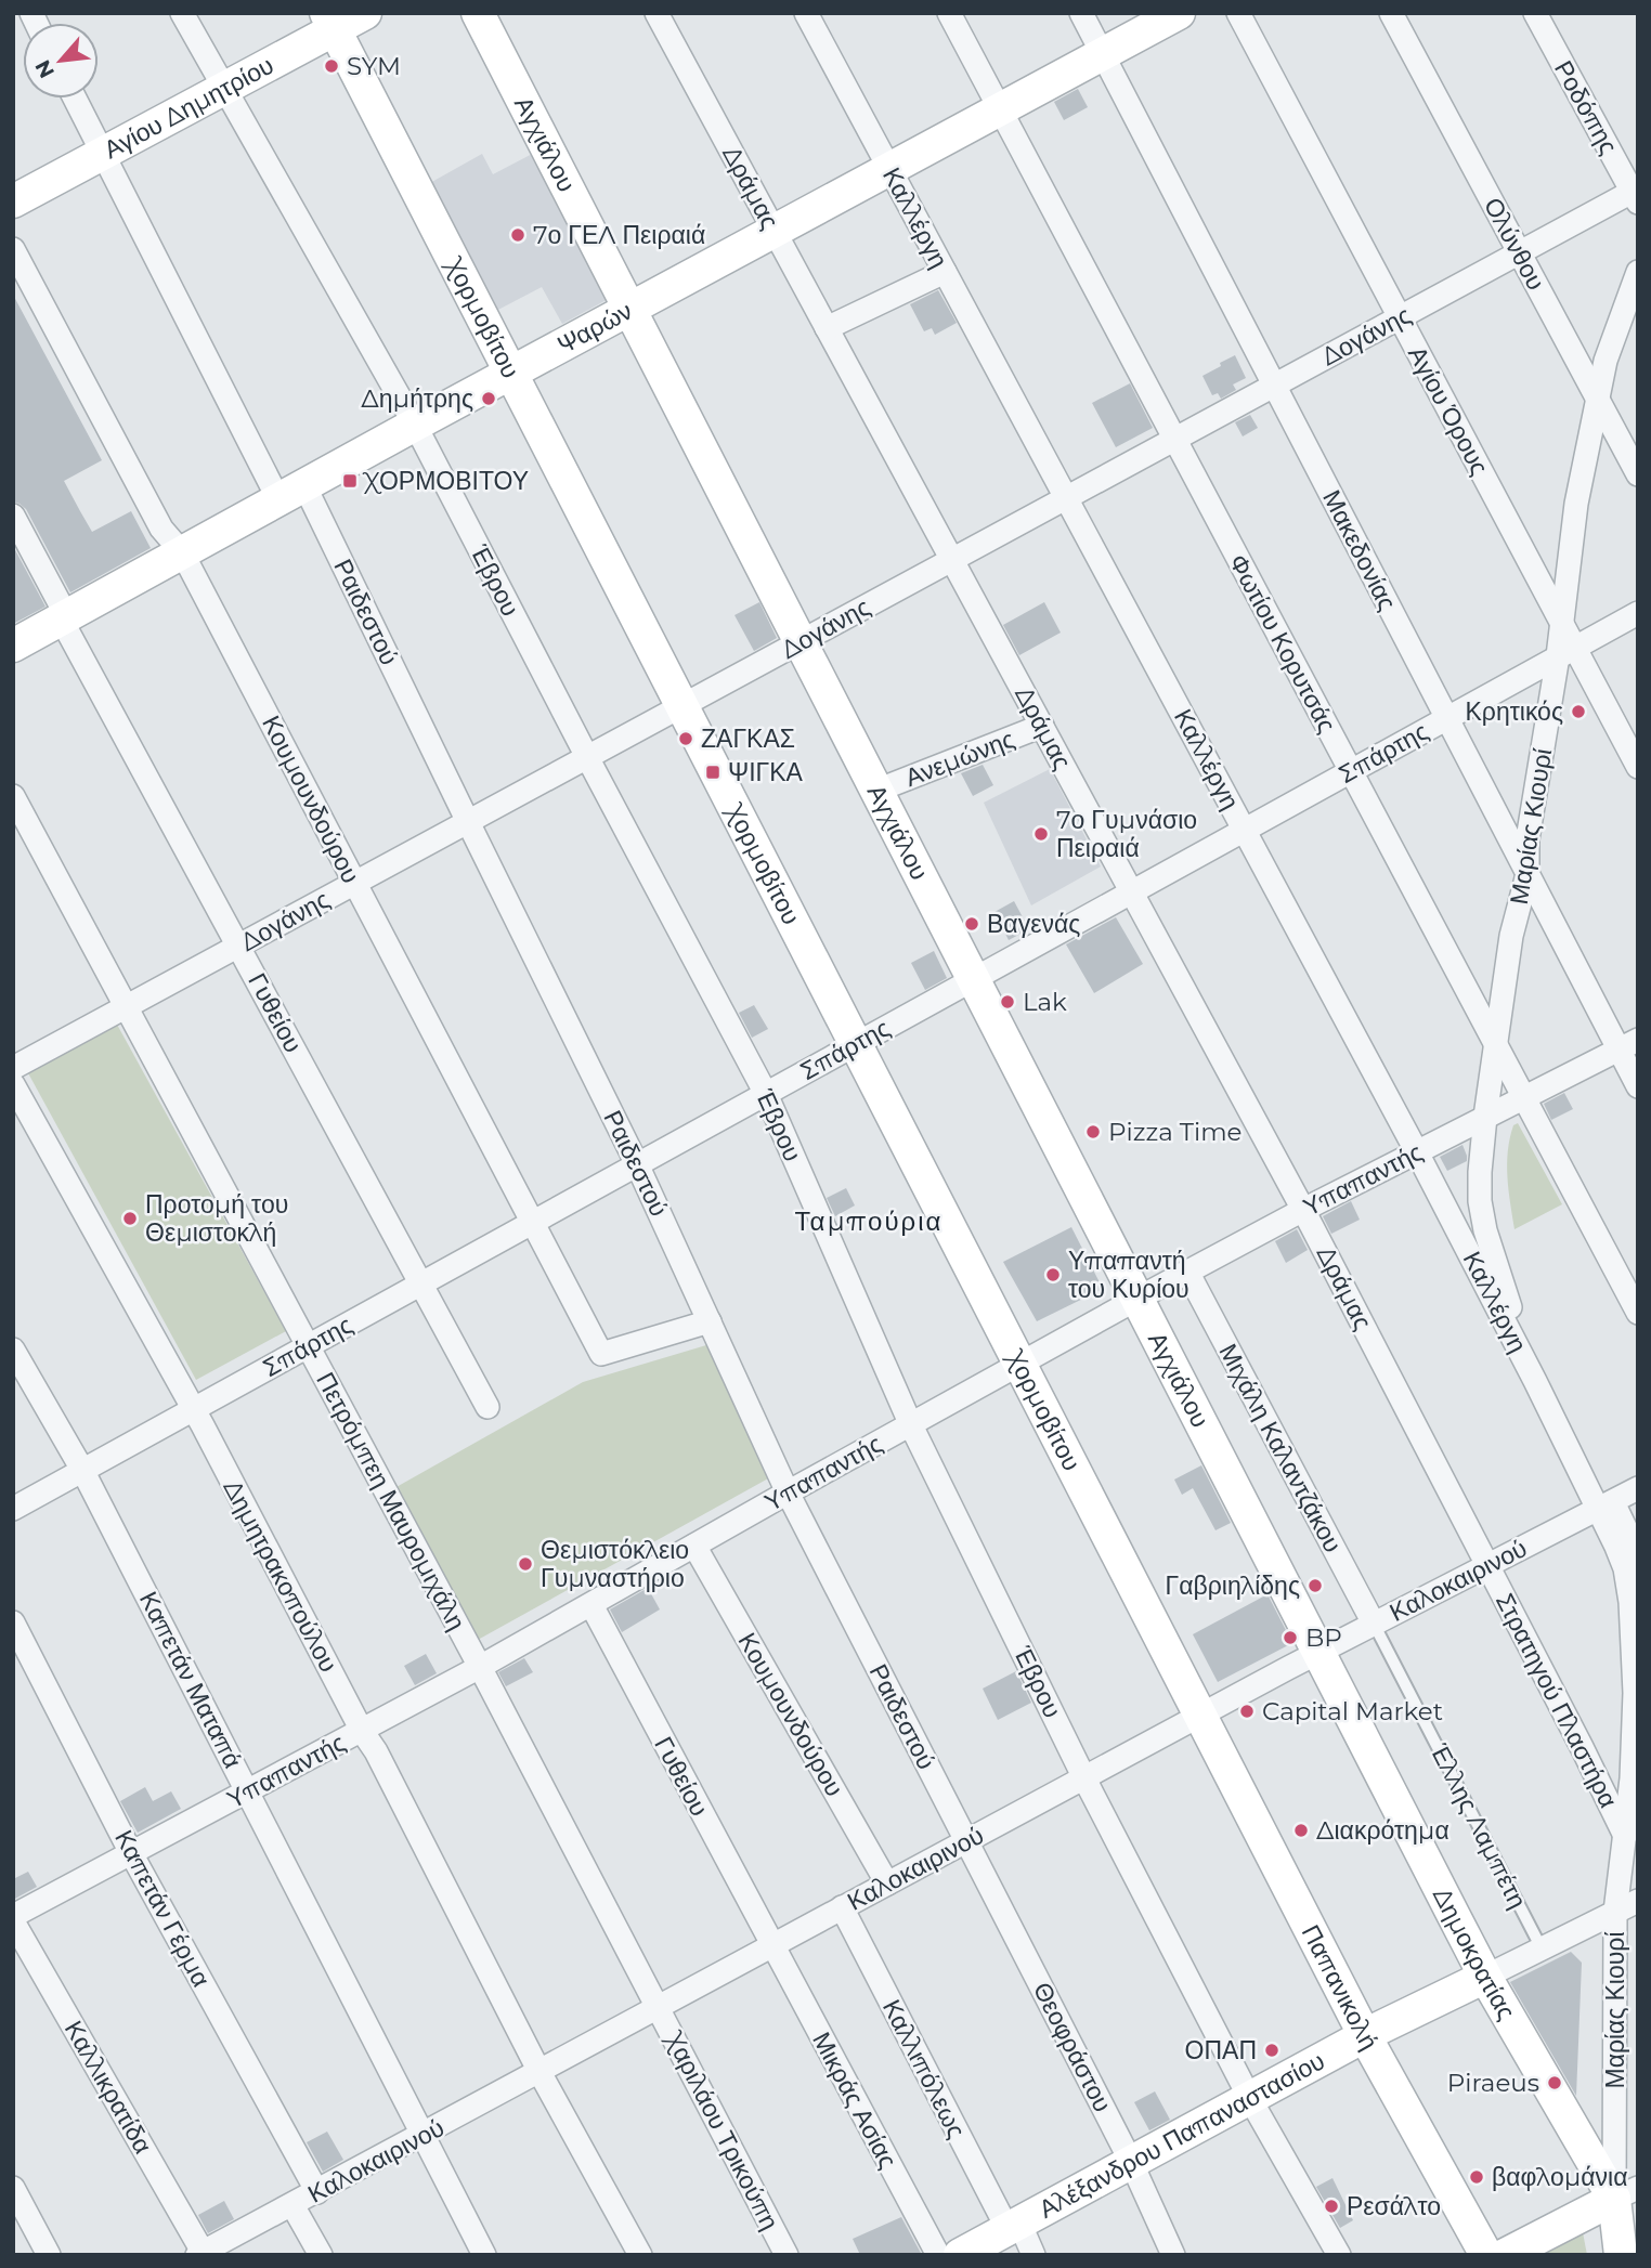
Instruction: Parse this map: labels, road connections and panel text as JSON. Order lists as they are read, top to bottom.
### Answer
{
  "streets": {
    "main road": [
      "Αγίου Δημητρίου",
      "Αγχιάλου",
      "Χορμοβίτου",
      "Ψαρών",
      "Δημοκρατίας",
      "Παπανικολή",
      "Αλέξανδρου Παπαναστασίου"
    ],
    "street": [
      "Ροδόπης",
      "Δράμας",
      "Καλλέργη",
      "Ολύνθου",
      "Δογάνης",
      "Αγίου Όρους",
      "Μακεδονίας",
      "Έβρου",
      "Ραιδεστού",
      "Φωτίου Κορυτσάς",
      "Σπάρτης",
      "Ανεμώνης",
      "Κουμουνδούρου",
      "Μαρίας Κιουρί",
      "Γυθείου",
      "Υπαπαντής",
      "Μιχάλη Καλαντζάκου",
      "Πετρόμπεη Μαυρομιχάλη",
      "Δημητρακοπούλου",
      "Καλοκαιρινού",
      "Καπετάν Ματαπά",
      "Στρατηγού Πλαστήρα",
      "Καπετάν Γέρμα",
      "Θεοφράστου",
      "Καλλιπόλεως",
      "Καλλικρατίδα",
      "Μικράς Ασίας",
      "Χαριλάου Τρικούπη"
    ],
    "lane": ["Έλλης Λαμπέτη"]
  },
  "crossings": [
    ["Αγίου Δημητρίου", "Χορμοβίτου"],
    ["Αγίου Δημητρίου", "Έβρου"],
    ["Αγίου Δημητρίου", "Ραιδεστού"],
    ["Ροδόπης", "Δογάνης"],
    ["Αγχιάλου", "Ψαρών"],
    ["Αγχιάλου", "Δογάνης"],
    ["Αγχιάλου", "Σπάρτης"],
    ["Αγχιάλου", "Ανεμώνης"],
    ["Αγχιάλου", "Υπαπαντής"],
    ["Αγχιάλου", "Καλοκαιρινού"],
    ["Αγχιάλου", "Δημοκρατίας"],
    ["Δράμας", "Ψαρών"],
    ["Δράμας", "Δογάνης"],
    ["Δράμας", "Σπάρτης"],
    ["Δράμας", "Ανεμώνης"],
    ["Δράμας", "Υπαπαντής"],
    ["Δράμας", "Καλοκαιρινού"],
    ["Δράμας", "Στρατηγού Πλαστήρα"],
    ["Καλλέργη", "Ψαρών"],
    ["Καλλέργη", "Δογάνης"],
    ["Καλλέργη", "Σπάρτης"],
    ["Καλλέργη", "Μαρίας Κιουρί"],
    ["Καλλέργη", "Υπαπαντής"],
    ["Καλλέργη", "Καλοκαιρινού"],
    ["Ολύνθου", "Δογάνης"],
    ["Ολύνθου", "Μαρίας Κιουρί"],
    ["Χορμοβίτου", "Ψαρών"],
    ["Χορμοβίτου", "Δογάνης"],
    ["Χορμοβίτου", "Σπάρτης"],
    ["Χορμοβίτου", "Υπαπαντής"],
    ["Χορμοβίτου", "Καλοκαιρινού"],
    ["Χορμοβίτου", "Παπανικολή"],
    ["Ψαρών", "Μακεδονίας"],
    ["Ψαρών", "Έβρου"],
    ["Ψαρών", "Ραιδεστού"],
    ["Ψαρών", "Φωτίου Κορυτσάς"],
    ["Ψαρών", "Κουμουνδούρου"],
    ["Ψαρών", "Γυθείου"],
    ["Δογάνης", "Αγίου Όρους"],
    ["Δογάνης", "Μακεδονίας"],
    ["Δογάνης", "Έβρου"],
    ["Δογάνης", "Ραιδεστού"],
    ["Δογάνης", "Φωτίου Κορυτσάς"],
    ["Δογάνης", "Κουμουνδούρου"],
    ["Δογάνης", "Γυθείου"],
    ["Δογάνης", "Πετρόμπεη Μαυρομιχάλη"],
    ["Αγίου Όρους", "Μαρίας Κιουρί"],
    ["Μακεδονίας", "Σπάρτης"],
    ["Μακεδονίας", "Μαρίας Κιουρί"],
    ["Μακεδονίας", "Υπαπαντής"],
    ["Έβρου", "Σπάρτης"],
    ["Έβρου", "Υπαπαντής"],
    ["Έβρου", "Καλοκαιρινού"],
    ["Έβρου", "Αλέξανδρου Παπαναστασίου"],
    ["Ραιδεστού", "Σπάρτης"],
    ["Ραιδεστού", "Κουμουνδούρου"],
    ["Ραιδεστού", "Υπαπαντής"],
    ["Ραιδεστού", "Καλοκαιρινού"],
    ["Ραιδεστού", "Θεοφράστου"],
    ["Φωτίου Κορυτσάς", "Σπάρτης"],
    ["Φωτίου Κορυτσάς", "Μαρίας Κιουρί"],
    ["Φωτίου Κορυτσάς", "Υπαπαντής"],
    ["Σπάρτης", "Κουμουνδούρου"],
    ["Σπάρτης", "Μαρίας Κιουρί"],
    ["Σπάρτης", "Γυθείου"],
    ["Σπάρτης", "Πετρόμπεη Μαυρομιχάλη"],
    ["Σπάρτης", "Δημητρακοπούλου"],
    ["Σπάρτης", "Καπετάν Ματαπά"],
    ["Κουμουνδούρου", "Υπαπαντής"],
    ["Κουμουνδούρου", "Καλοκαιρινού"],
    ["Μαρίας Κιουρί", "Υπαπαντής"],
    ["Μαρίας Κιουρί", "Καλοκαιρινού"],
    ["Μαρίας Κιουρί", "Στρατηγού Πλαστήρα"],
    ["Μαρίας Κιουρί", "Δημοκρατίας"],
    ["Γυθείου", "Υπαπαντής"],
    ["Γυθείου", "Καλοκαιρινού"],
    ["Γυθείου", "Μικράς Ασίας"],
    ["Υπαπαντής", "Μιχάλη Καλαντζάκου"],
    ["Υπαπαντής", "Πετρόμπεη Μαυρομιχάλη"],
    ["Υπαπαντής", "Δημητρακοπούλου"],
    ["Υπαπαντής", "Καπετάν Ματαπά"],
    ["Υπαπαντής", "Καπετάν Γέρμα"],
    ["Υπαπαντής", "Καλλικρατίδα"],
    ["Μιχάλη Καλαντζάκου", "Καλοκαιρινού"],
    ["Μιχάλη Καλαντζάκου", "Έλλης Λαμπέτη"],
    ["Πετρόμπεη Μαυρομιχάλη", "Καλοκαιρινού"],
    ["Πετρόμπεη Μαυρομιχάλη", "Χαριλάου Τρικούπη"],
    ["Δημητρακοπούλου", "Καλοκαιρινού"],
    ["Καλοκαιρινού", "Καπετάν Ματαπά"],
    ["Καλοκαιρινού", "Στρατηγού Πλαστήρα"],
    ["Καλοκαιρινού", "Έλλης Λαμπέτη"],
    ["Καλοκαιρινού", "Καπετάν Γέρμα"],
    ["Καλοκαιρινού", "Δημοκρατίας"],
    ["Καλοκαιρινού", "Παπανικολή"],
    ["Καλοκαιρινού", "Θεοφράστου"],
    ["Καλοκαιρινού", "Καλλιπόλεως"],
    ["Καλοκαιρινού", "Καλλικρατίδα"],
    ["Καλοκαιρινού", "Μικράς Ασίας"],
    ["Καλοκαιρινού", "Χαριλάου Τρικούπη"],
    ["Δημοκρατίας", "Αλέξανδρου Παπαναστασίου"],
    ["Παπανικολή", "Αλέξανδρου Παπαναστασίου"],
    ["Θεοφράστου", "Αλέξανδρου Παπαναστασίου"],
    ["Καλλιπόλεως", "Αλέξανδρου Παπαναστασίου"]
  ],
  "districts": ["Ταμπούρια"],
  "places": {
    "other": [
      "SYM",
      "7ο ΓΕΛ Πειραιά",
      "Δημήτρης",
      "Κρητικός",
      "ΖΑΓΚΑΣ",
      "7ο Γυμνάσιο Πειραιά",
      "Βαγενάς",
      "Lak",
      "Pizza Time",
      "Προτομή του Θεμιστοκλή",
      "Υπαπαντή του Κυρίου",
      "Θεμιστόκλειο Γυμναστήριο",
      "Γαβριηλίδης",
      "BP",
      "Capital Market",
      "Διακρότημα",
      "ΟΠΑΠ",
      "Piraeus",
      "βαφλομάνια",
      "Ρεσάλτο"
    ],
    "transit": ["ΧΟΡΜΟΒΙΤΟΥ", "ΨΙΓΚΑ"]
  },
  "north": "bottom left"
}
